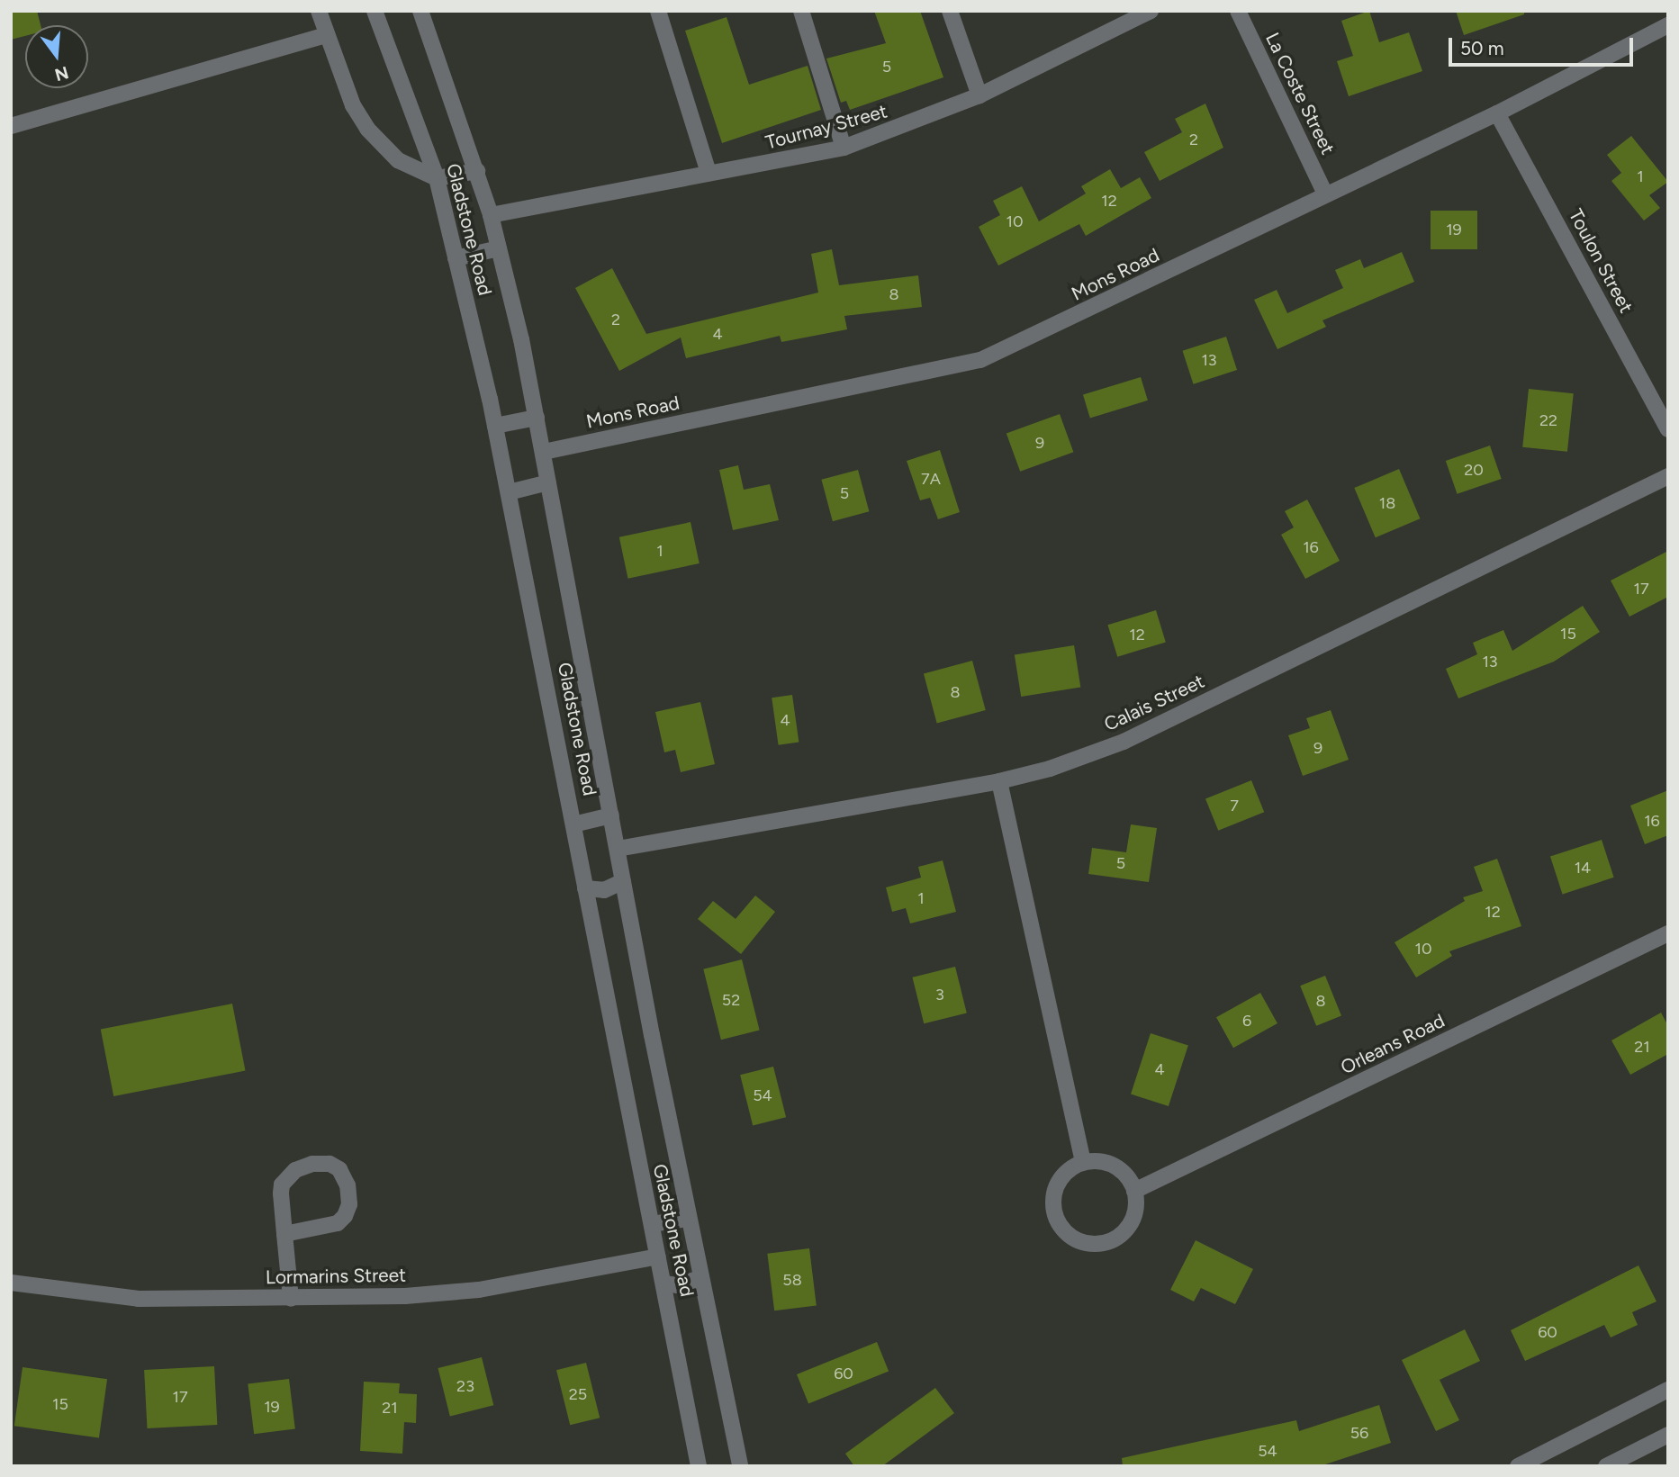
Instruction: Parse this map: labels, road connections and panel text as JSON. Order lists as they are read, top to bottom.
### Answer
{
  "streets": {
    "street": [
      "La Coste Street",
      "Tournay Street",
      "Gladstone Road",
      "Toulon Street",
      "Mons Road",
      "Calais Street",
      "Orleans Road",
      "Lormarins Street"
    ]
  },
  "crossings": [
    ["La Coste Street", "Mons Road"],
    ["Tournay Street", "Gladstone Road"],
    ["Gladstone Road", "Mons Road"],
    ["Gladstone Road", "Calais Street"],
    ["Gladstone Road", "Lormarins Street"],
    ["Toulon Street", "Mons Road"]
  ],
  "house_numbers": [
    "5",
    "2",
    "1",
    "12",
    "10",
    "19",
    "8",
    "2",
    "4",
    "13",
    "22",
    "9",
    "20",
    "7A",
    "5",
    "18",
    "16",
    "1",
    "17",
    "15",
    "12",
    "13",
    "8",
    "4",
    "9",
    "7",
    "16",
    "5",
    "14",
    "1",
    "12",
    "10",
    "3",
    "52",
    "8",
    "6",
    "21",
    "4",
    "54",
    "58",
    "60",
    "60",
    "23",
    "25",
    "17",
    "15",
    "19",
    "21",
    "56",
    "54"
  ],
  "scale_bar": "50 m",
  "north": "bottom"
}
